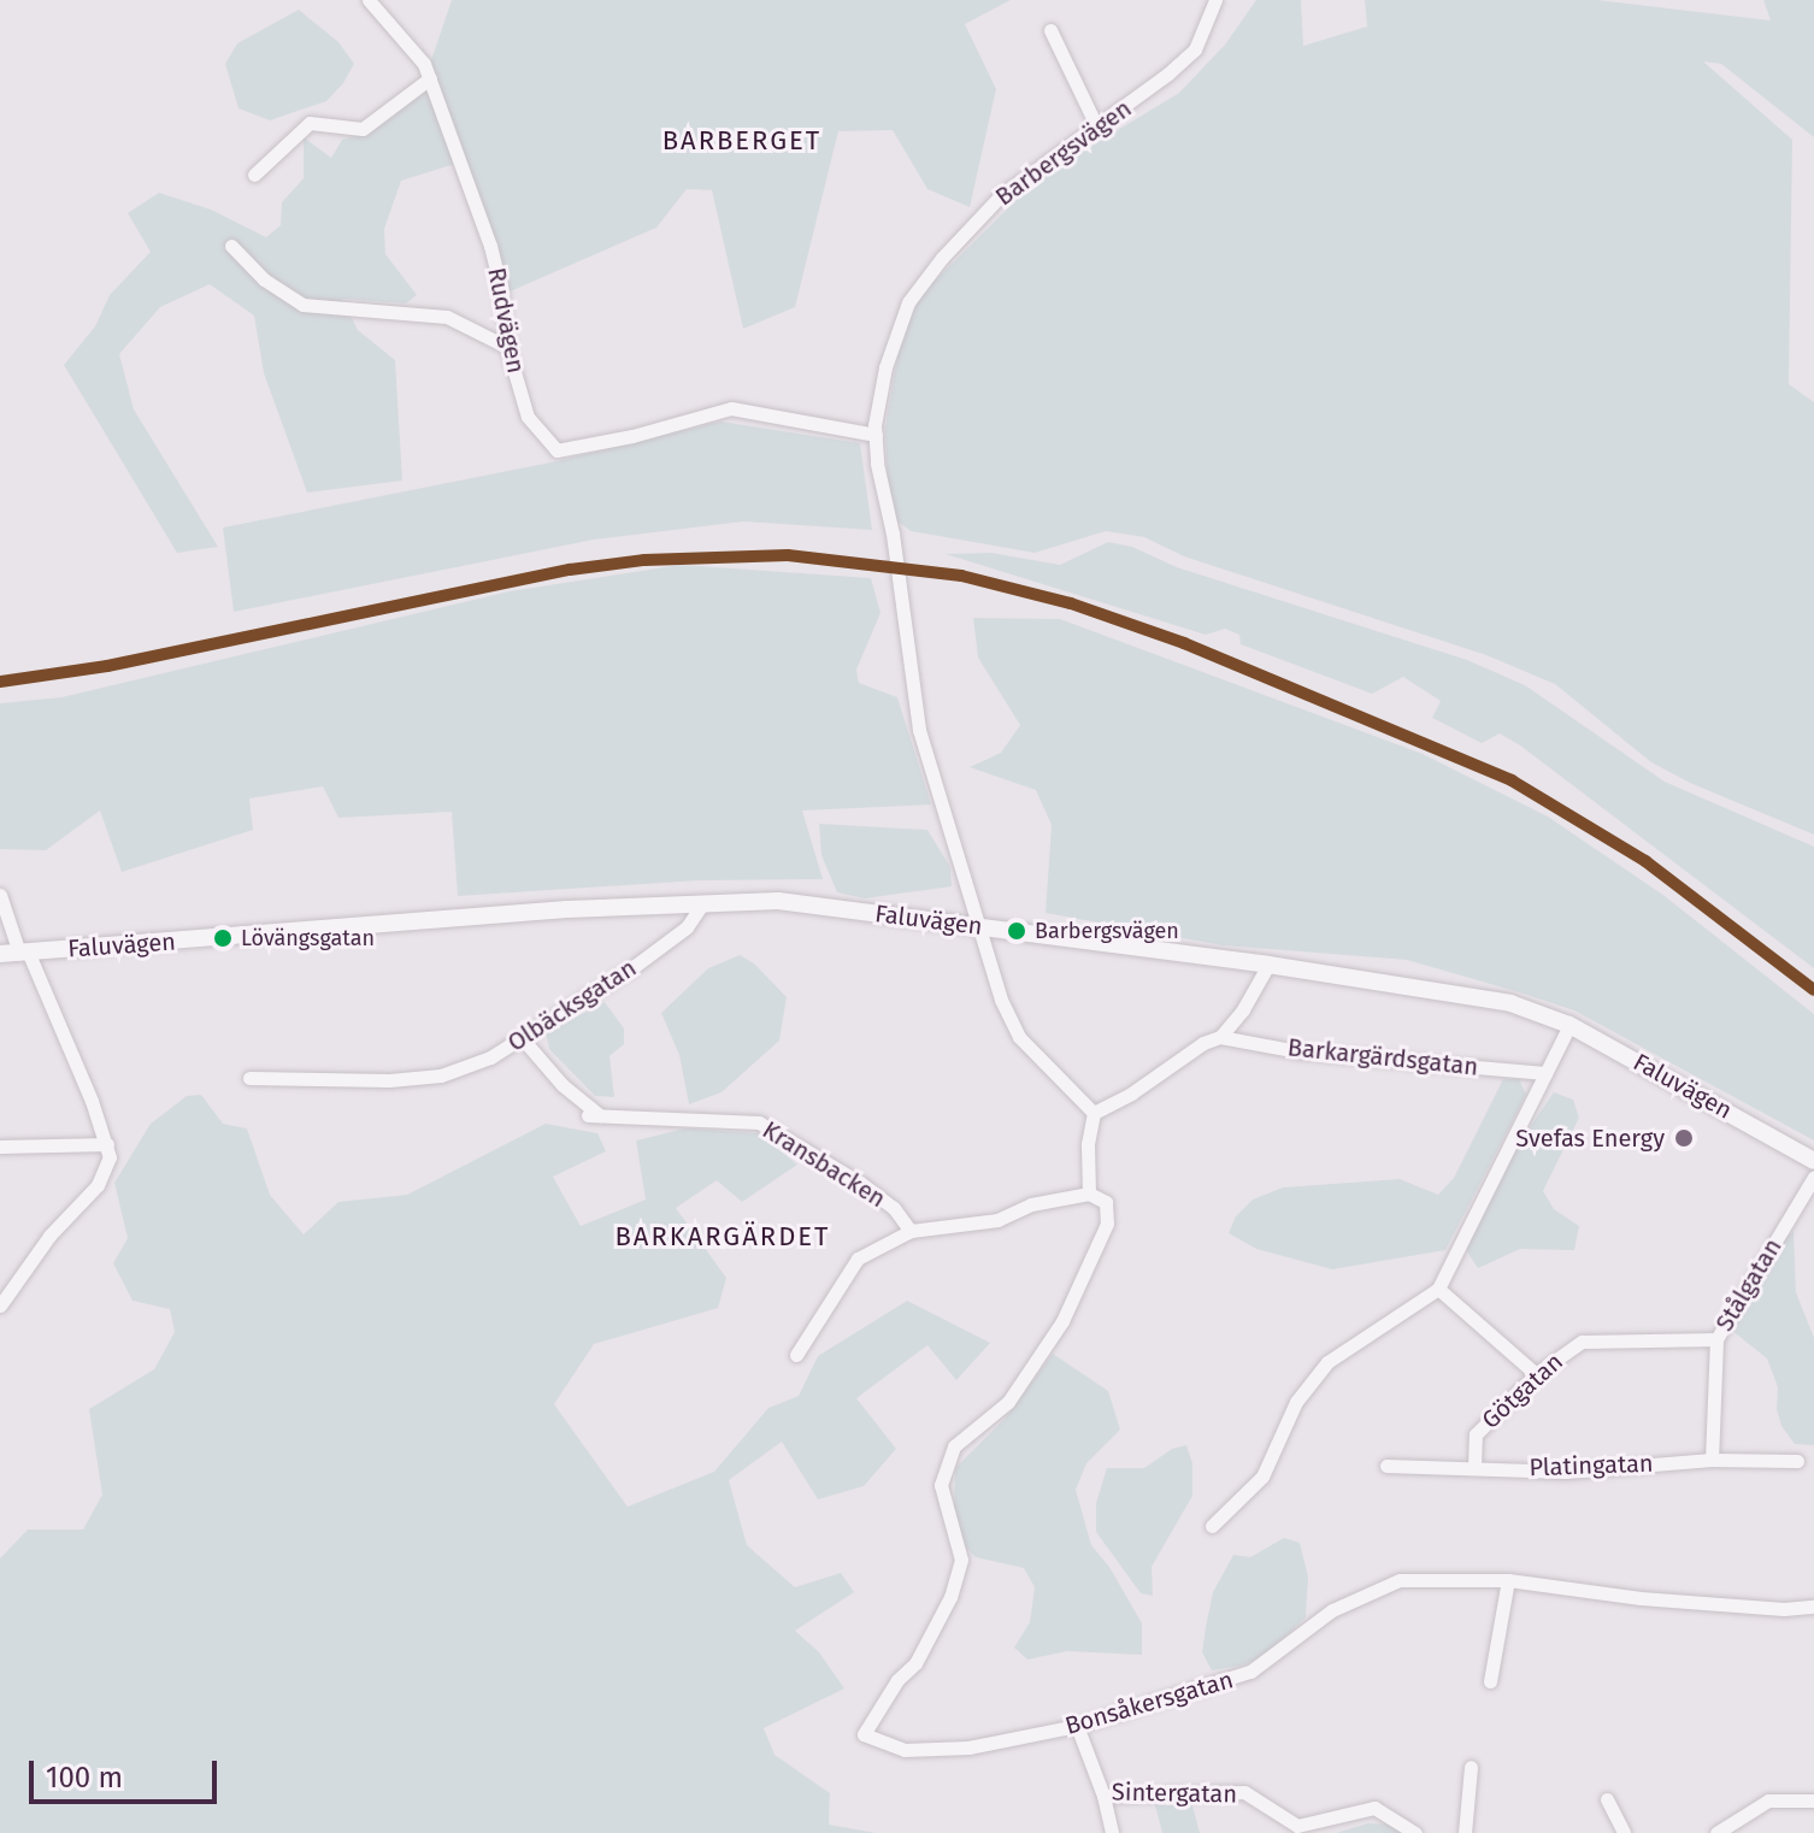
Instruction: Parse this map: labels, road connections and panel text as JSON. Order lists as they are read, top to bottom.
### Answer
{
  "streets": {
    "street": [
      "Barbergsvägen",
      "Rudvägen",
      "Faluvägen",
      "Olbäcksgatan",
      "Barkargärdsgatan",
      "Kransbacken",
      "Stålgatan",
      "Götgatan",
      "Platingatan",
      "Bonsåkersgatan",
      "Sintergatan"
    ]
  },
  "crossings": [
    ["Barbergsvägen", "Rudvägen"],
    ["Barbergsvägen", "Faluvägen"],
    ["Faluvägen", "Olbäcksgatan"],
    ["Olbäcksgatan", "Kransbacken"],
    ["Stålgatan", "Götgatan"],
    ["Stålgatan", "Platingatan"],
    ["Götgatan", "Platingatan"],
    ["Bonsåkersgatan", "Sintergatan"]
  ],
  "districts": ["BARBERGET", "BARKARGÄRDET"],
  "places": ["Barbergsvägen", "Lövängsgatan", "Svefas Energy"],
  "scale_bar": "100 m"
}
